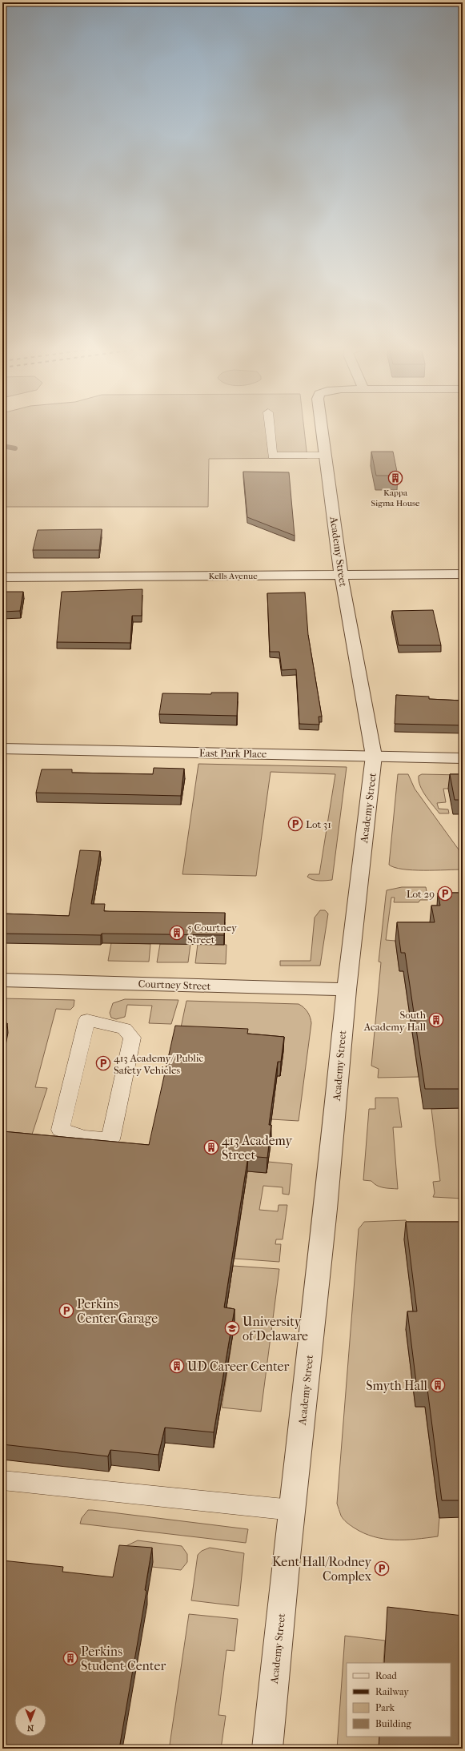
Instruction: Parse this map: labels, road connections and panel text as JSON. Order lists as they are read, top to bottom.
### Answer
{
  "streets": {
    "street": [
      "Academy Street",
      "Kells Avenue",
      "East Park Place",
      "Courtney Street"
    ]
  },
  "crossings": [
    ["Academy Street", "Kells Avenue"],
    ["Academy Street", "East Park Place"],
    ["Academy Street", "Courtney Street"]
  ],
  "places": {
    "building": [
      "Kappa Sigma House",
      "5 Courtney Street",
      "South Academy Hall",
      "413 Academy Street",
      "UD Career Center",
      "Smyth Hall",
      "Perkins Student Center"
    ],
    "parking": [
      "Lot 31",
      "Lot 29",
      "413 Academy/ Public Safety Vehicles",
      "Perkins Center Garage",
      "Kent Hall/Rodney Complex"
    ],
    "school or university": ["University of Delaware"]
  },
  "legend": [
    "Road",
    "Railway",
    "Park",
    "Building"
  ],
  "north": "bottom"
}
